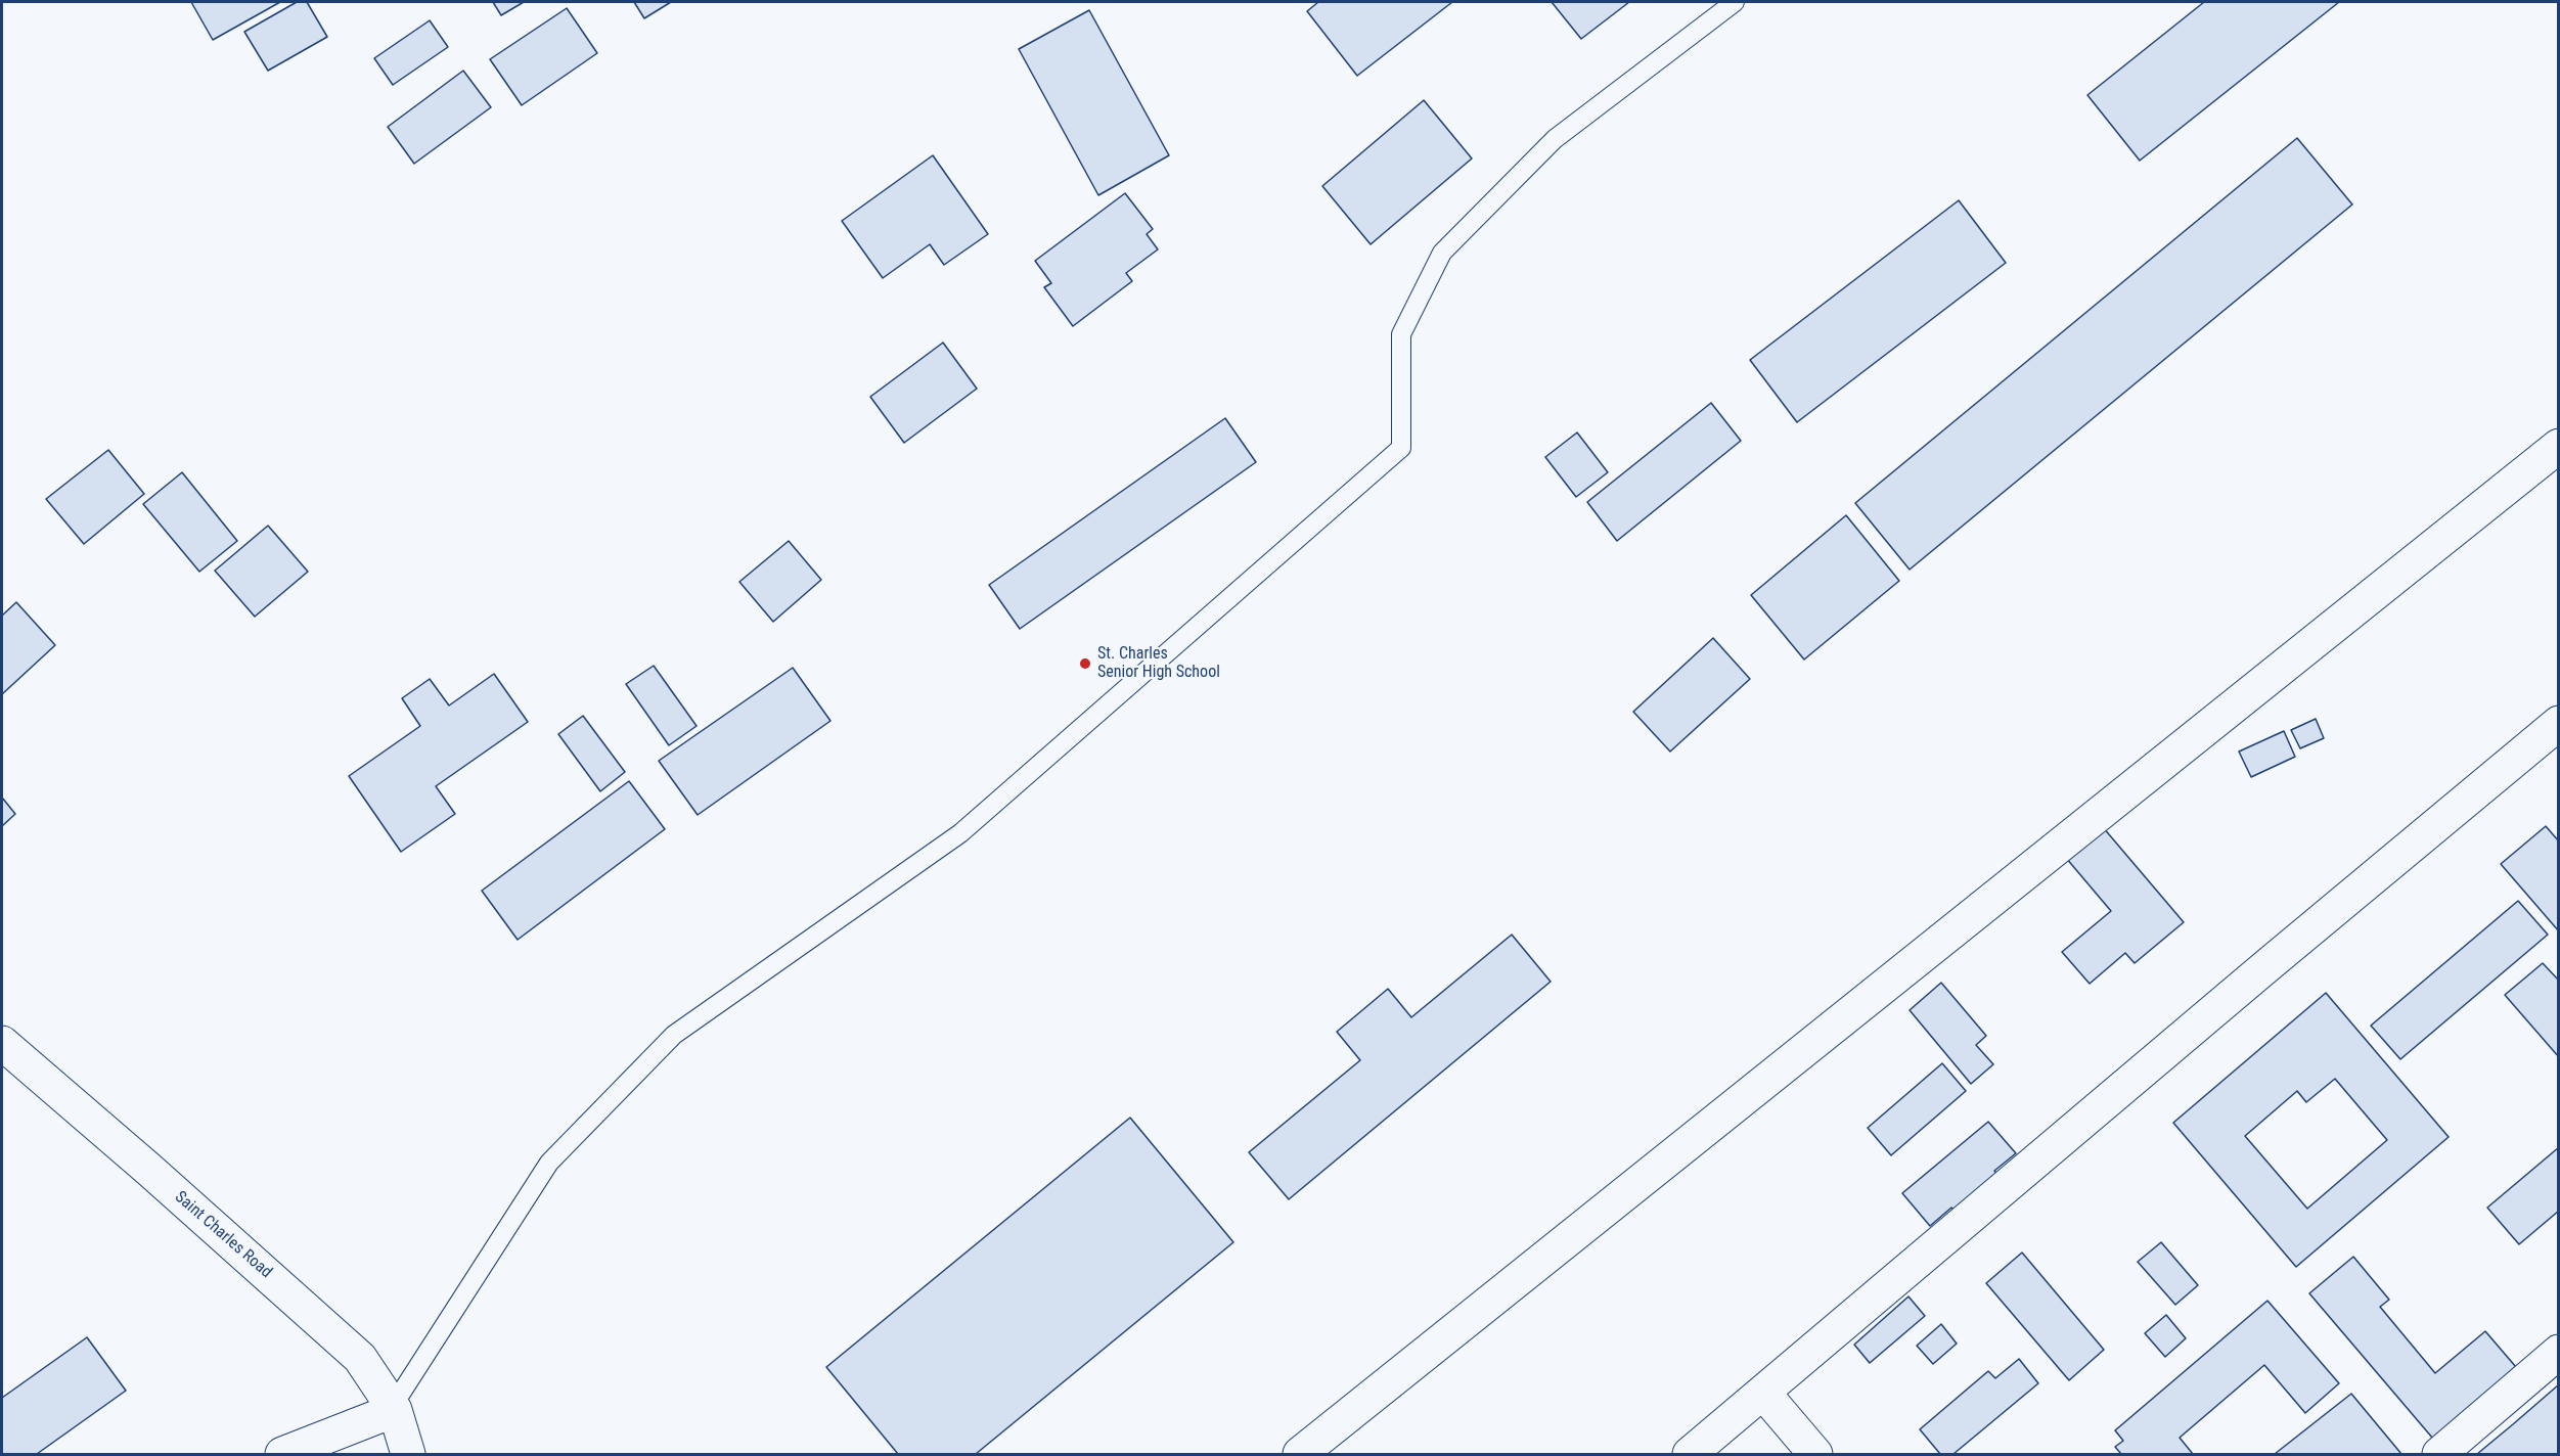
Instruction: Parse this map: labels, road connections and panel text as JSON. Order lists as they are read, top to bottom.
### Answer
{
  "streets": {
    "street": ["Saint Charles Road"]
  },
  "places": ["St. Charles Senior High School"]
}
